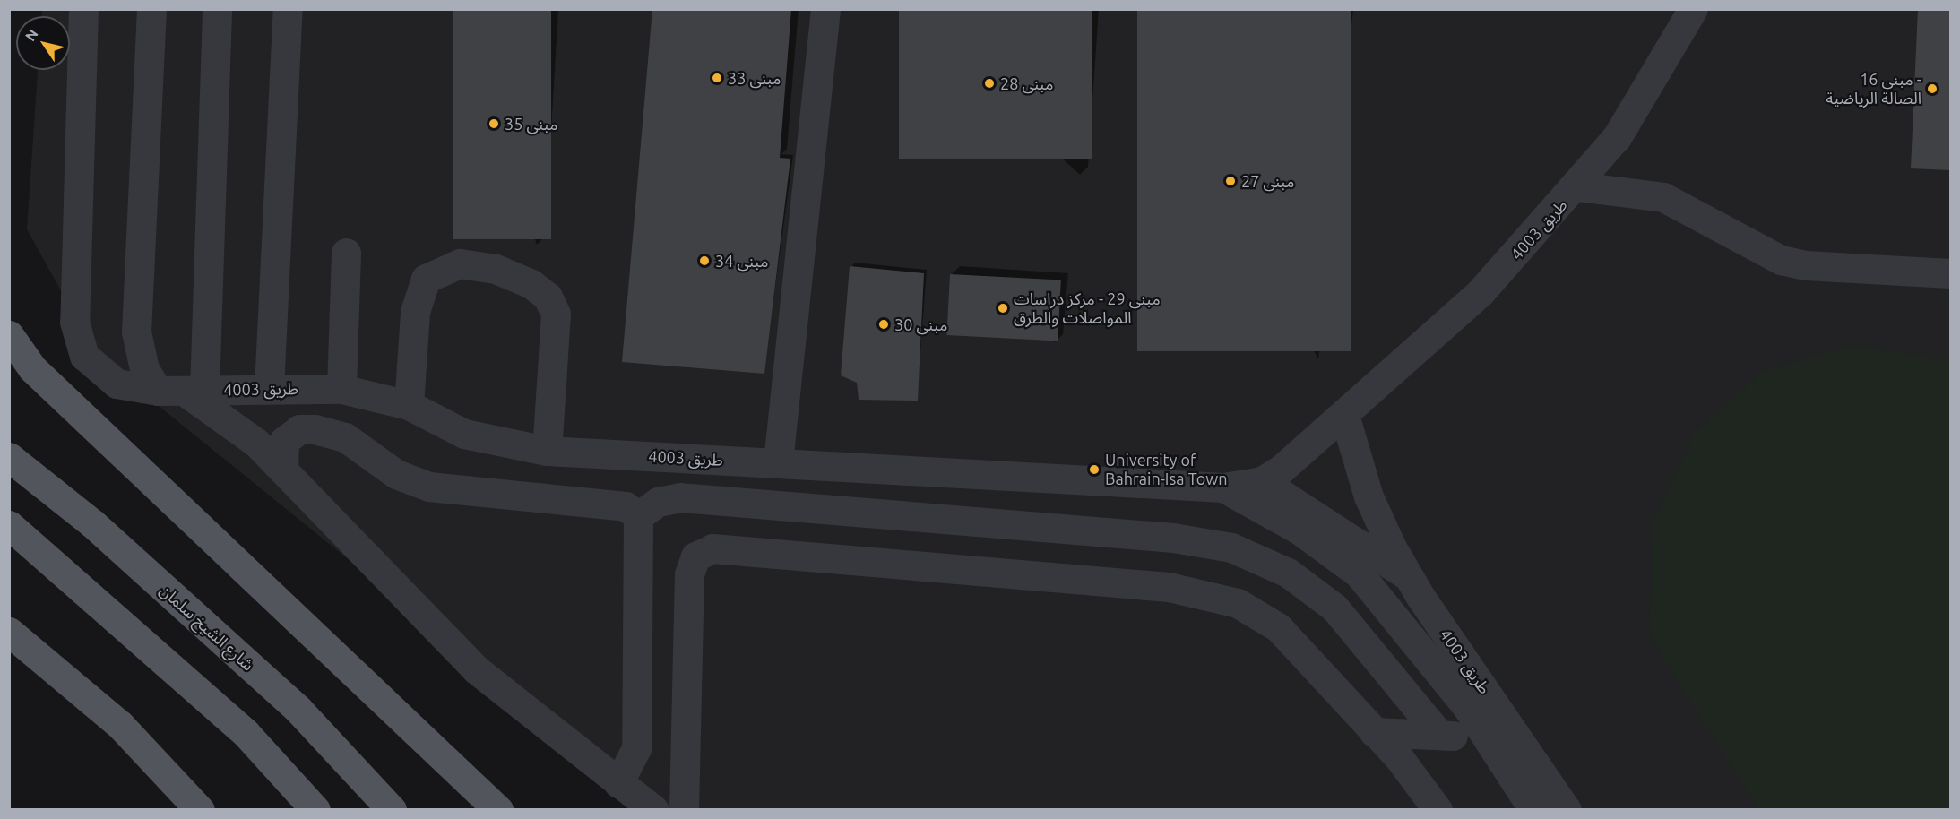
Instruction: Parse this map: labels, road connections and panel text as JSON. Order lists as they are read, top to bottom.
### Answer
{
  "streets": {
    "main road": ["شارع الشيخ سلمان"],
    "lane": ["طريق 4003"]
  },
  "places": [
    "مبنى 33",
    "مبنى 28",
    "مبنى 16 - الصالة الرياضية",
    "مبنى 35",
    "مبنى 27",
    "مبنى 34",
    "مبنى 29 - مركز دراسات المواصلات والطرق",
    "مبنى 30",
    "University of Bahrain-Isa Town"
  ],
  "north": "top left"
}
